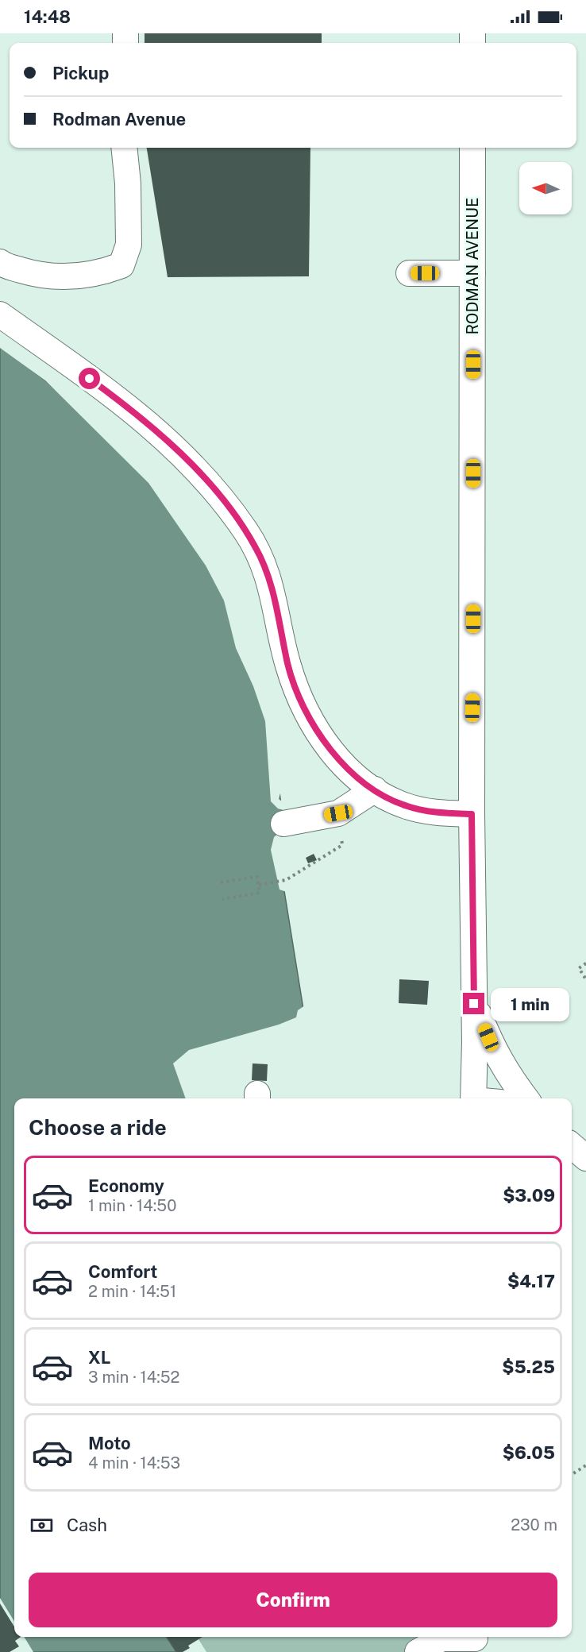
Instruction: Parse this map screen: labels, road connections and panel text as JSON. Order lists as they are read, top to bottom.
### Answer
{
  "streets": {
    "street": ["RODMAN AVENUE"]
  },
  "north": "left",
  "page": {
    "status": "14:48",
    "banner": ["Pickup", "Rodman Avenue"],
    "bubble": "1 min",
    "heading": "Choose a ride",
    "list": [
      {
        "name": "Economy",
        "note": "1 min · 14:50",
        "value": "$3.09"
      },
      {
        "name": "Comfort",
        "note": "2 min · 14:51",
        "value": "$4.17"
      },
      {
        "name": "XL",
        "note": "3 min · 14:52",
        "value": "$5.25"
      },
      {
        "name": "Moto",
        "note": "4 min · 14:53",
        "value": "$6.05"
      }
    ],
    "pay": ["Cash", "230 m"],
    "buttons": "Confirm"
  }
}
